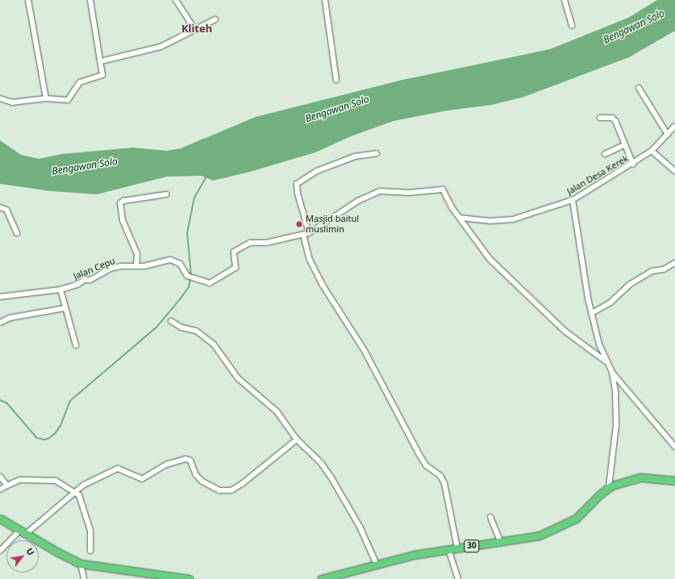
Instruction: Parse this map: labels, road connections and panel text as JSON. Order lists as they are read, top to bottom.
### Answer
{
  "streets": {
    "highway": ["30"],
    "street": ["Jalan Desa Kerek", "Jalan Cepu"]
  },
  "districts": ["Kliteh"],
  "water": ["Bengawan Solo"],
  "places": ["Masjid baitul muslimin"],
  "north": "top right"
}
